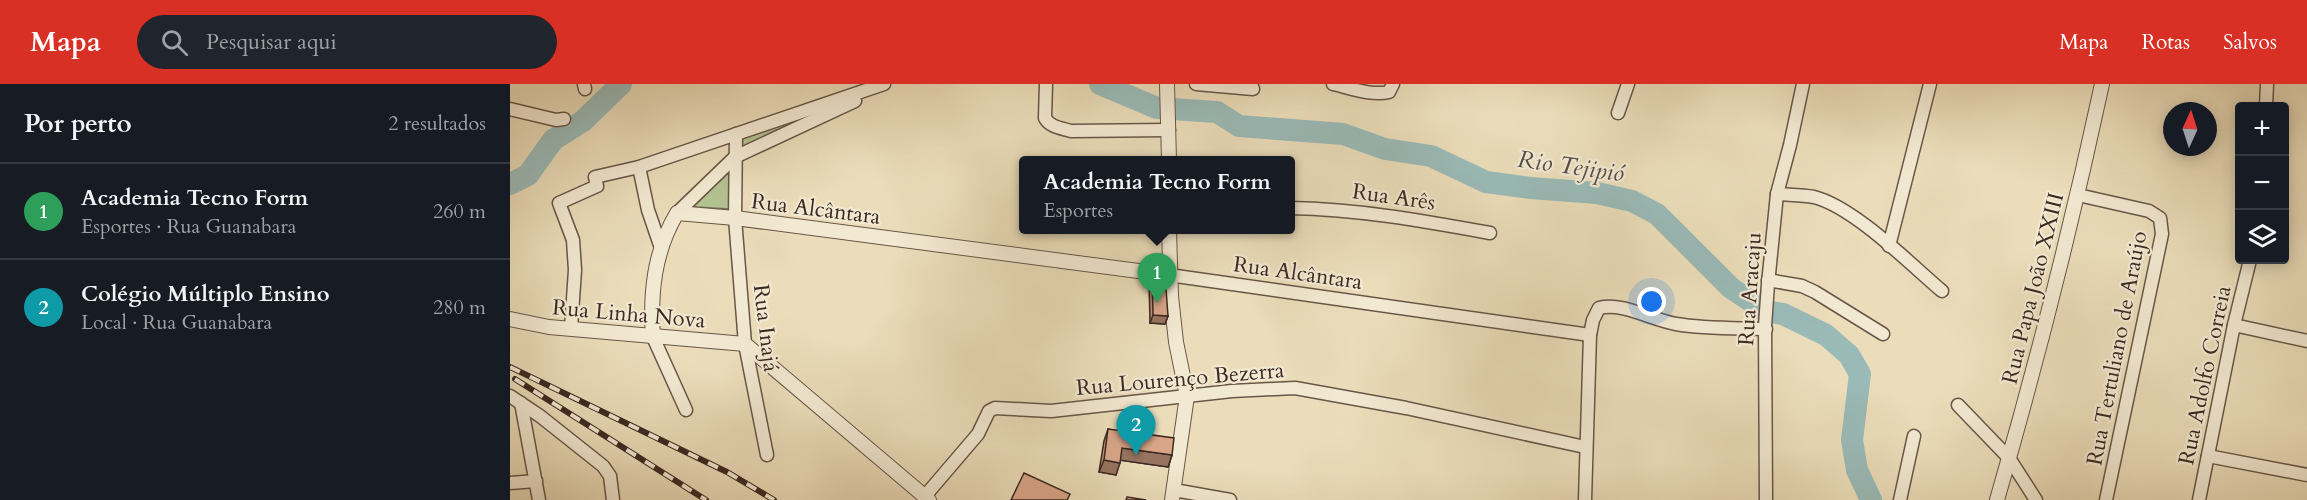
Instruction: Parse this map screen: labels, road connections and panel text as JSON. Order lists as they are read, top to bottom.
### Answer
{
  "streets": {
    "street": [
      "Rua Arês",
      "Rua Alcântara",
      "Rua Papa João XXIII",
      "Rua Aracaju",
      "Rua Linha Nova",
      "Rua Inajá",
      "Rua Tertuliano de Araújo",
      "Rua Adolfo Correia",
      "Rua Lourenço Bezerra"
    ]
  },
  "crossings": [
    ["Rua Alcântara", "Rua Inajá"],
    ["Rua Papa João XXIII", "Rua Tertuliano de Araújo"],
    ["Rua Linha Nova", "Rua Inajá"]
  ],
  "water": ["Rio Tejipió"],
  "north": "top",
  "page": {
    "header": "Mapa",
    "search": "Pesquisar aqui",
    "nav": ["Mapa", "Rotas", "Salvos"],
    "heading": ["Por perto", "2 resultados"],
    "map_buttons": ["+", "−"],
    "popup": ["Academia Tecno Form", "Esportes"],
    "list": [
      {
        "mark": "1",
        "name": "Academia Tecno Form",
        "note": "Esportes · Rua Guanabara",
        "value": "260 m"
      },
      {
        "mark": "2",
        "name": "Colégio Múltiplo Ensino",
        "note": "Local · Rua Guanabara",
        "value": "280 m"
      }
    ],
    "pins": ["1", "2"]
  }
}
